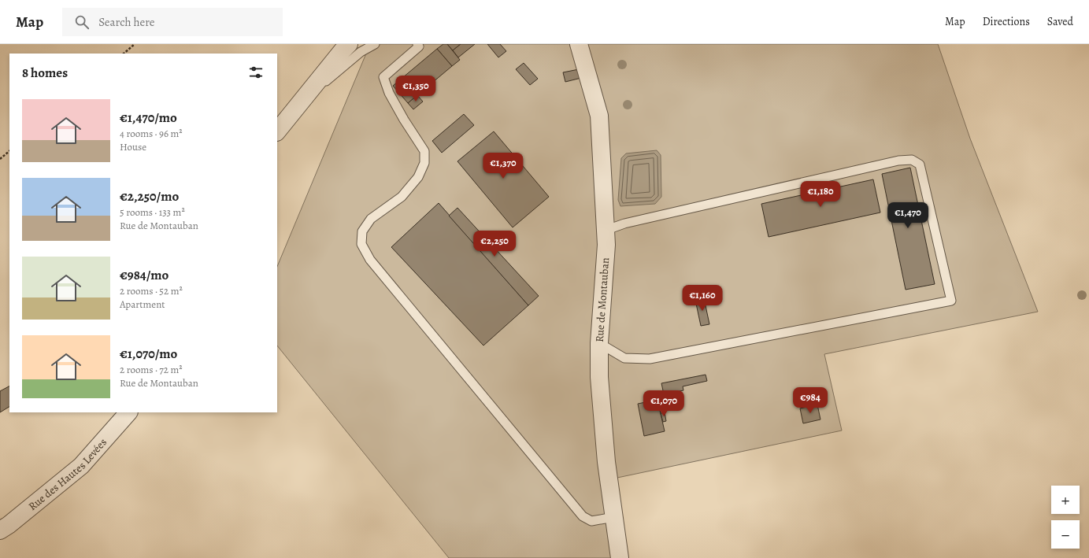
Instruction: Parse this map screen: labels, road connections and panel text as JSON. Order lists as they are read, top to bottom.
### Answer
{
  "streets": {
    "street": ["Rue de Montauban", "Rue des Hautes Levées"]
  },
  "page": {
    "header": "Map",
    "search": "Search here",
    "nav": ["Map", "Directions", "Saved"],
    "heading": "8 homes",
    "price": [
      "€1,350",
      "€1,370",
      "€1,180",
      "€1,470",
      "€2,250",
      "€1,160",
      "€984",
      "€1,070"
    ],
    "list": [
      {
        "name": "€1,470/mo",
        "note": "4 rooms · 96 m² · House"
      },
      {
        "name": "€2,250/mo",
        "note": "5 rooms · 133 m² · Rue de Montauban"
      },
      {
        "name": "€984/mo",
        "note": "2 rooms · 52 m² · Apartment"
      },
      {
        "name": "€1,070/mo",
        "note": "2 rooms · 72 m² · Rue de Montauban"
      }
    ],
    "map_buttons": ["+", "−"]
  }
}
